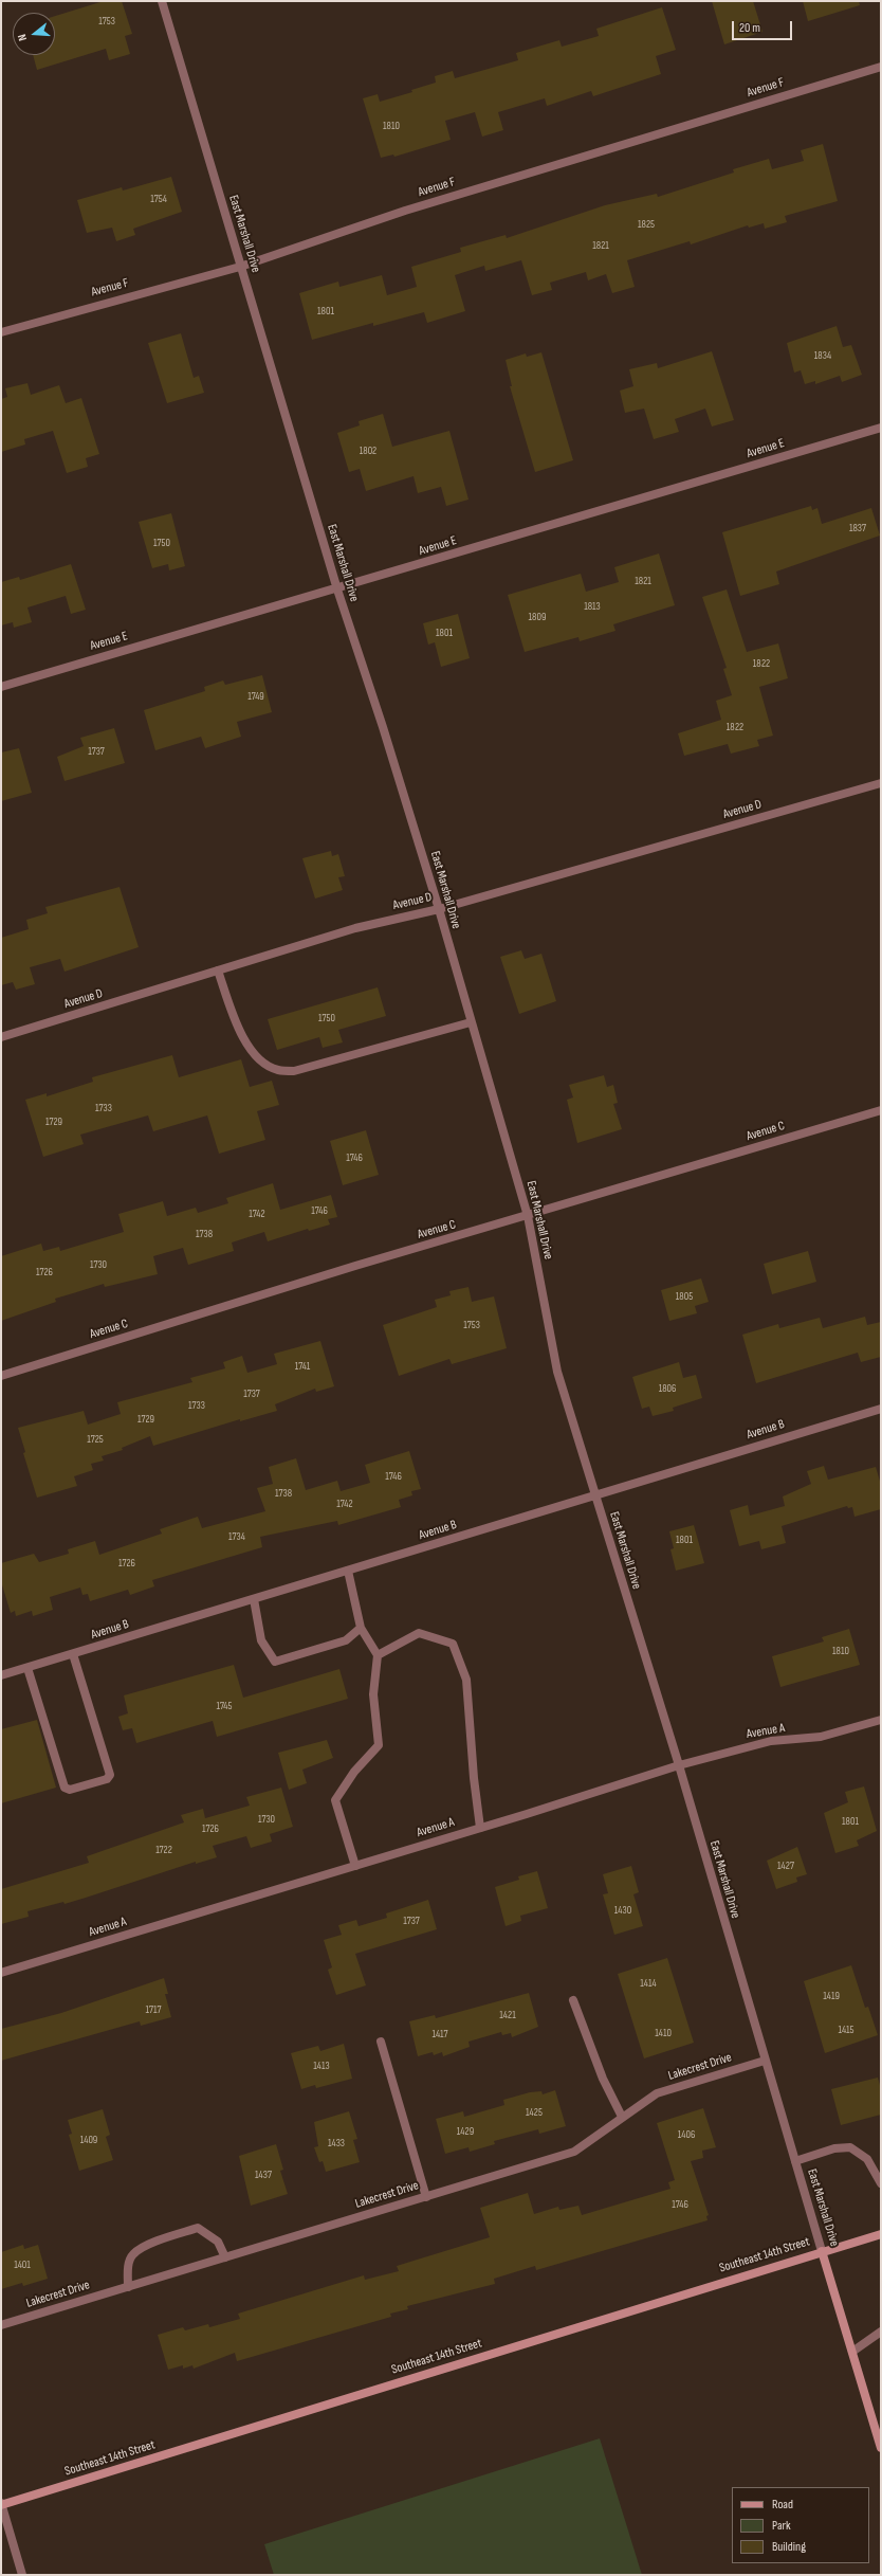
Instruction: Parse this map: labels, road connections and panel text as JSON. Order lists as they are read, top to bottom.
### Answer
{
  "streets": {
    "street": [
      "Avenue F",
      "East Marshall Drive",
      "Avenue E",
      "Avenue D",
      "Avenue C",
      "Avenue B",
      "Avenue A",
      "Lakecrest Drive",
      "Southeast 14th Street"
    ]
  },
  "crossings": [
    ["Avenue F", "East Marshall Drive"],
    ["East Marshall Drive", "Avenue E"],
    ["East Marshall Drive", "Avenue D"],
    ["East Marshall Drive", "Avenue C"],
    ["East Marshall Drive", "Avenue B"],
    ["East Marshall Drive", "Avenue A"],
    ["East Marshall Drive", "Lakecrest Drive"],
    ["East Marshall Drive", "Southeast 14th Street"]
  ],
  "house_numbers": [
    "1753",
    "1810",
    "1754",
    "1825",
    "1821",
    "1801",
    "1834",
    "1802",
    "1837",
    "1750",
    "1821",
    "1813",
    "1809",
    "1801",
    "1822",
    "1749",
    "1822",
    "1737",
    "1750",
    "1733",
    "1729",
    "1746",
    "1746",
    "1742",
    "1738",
    "1730",
    "1726",
    "1805",
    "1753",
    "1741",
    "1806",
    "1737",
    "1733",
    "1729",
    "1725",
    "1746",
    "1738",
    "1742",
    "1734",
    "1801",
    "1726",
    "1810",
    "1745",
    "1730",
    "1801",
    "1726",
    "1722",
    "1427",
    "1430",
    "1737",
    "1414",
    "1419",
    "1717",
    "1421",
    "1415",
    "1410",
    "1417",
    "1413",
    "1425",
    "1429",
    "1406",
    "1409",
    "1433",
    "1437",
    "1746",
    "1401"
  ],
  "legend": ["Road", "Park", "Building"],
  "scale_bar": "20 m",
  "north": "left"
}
